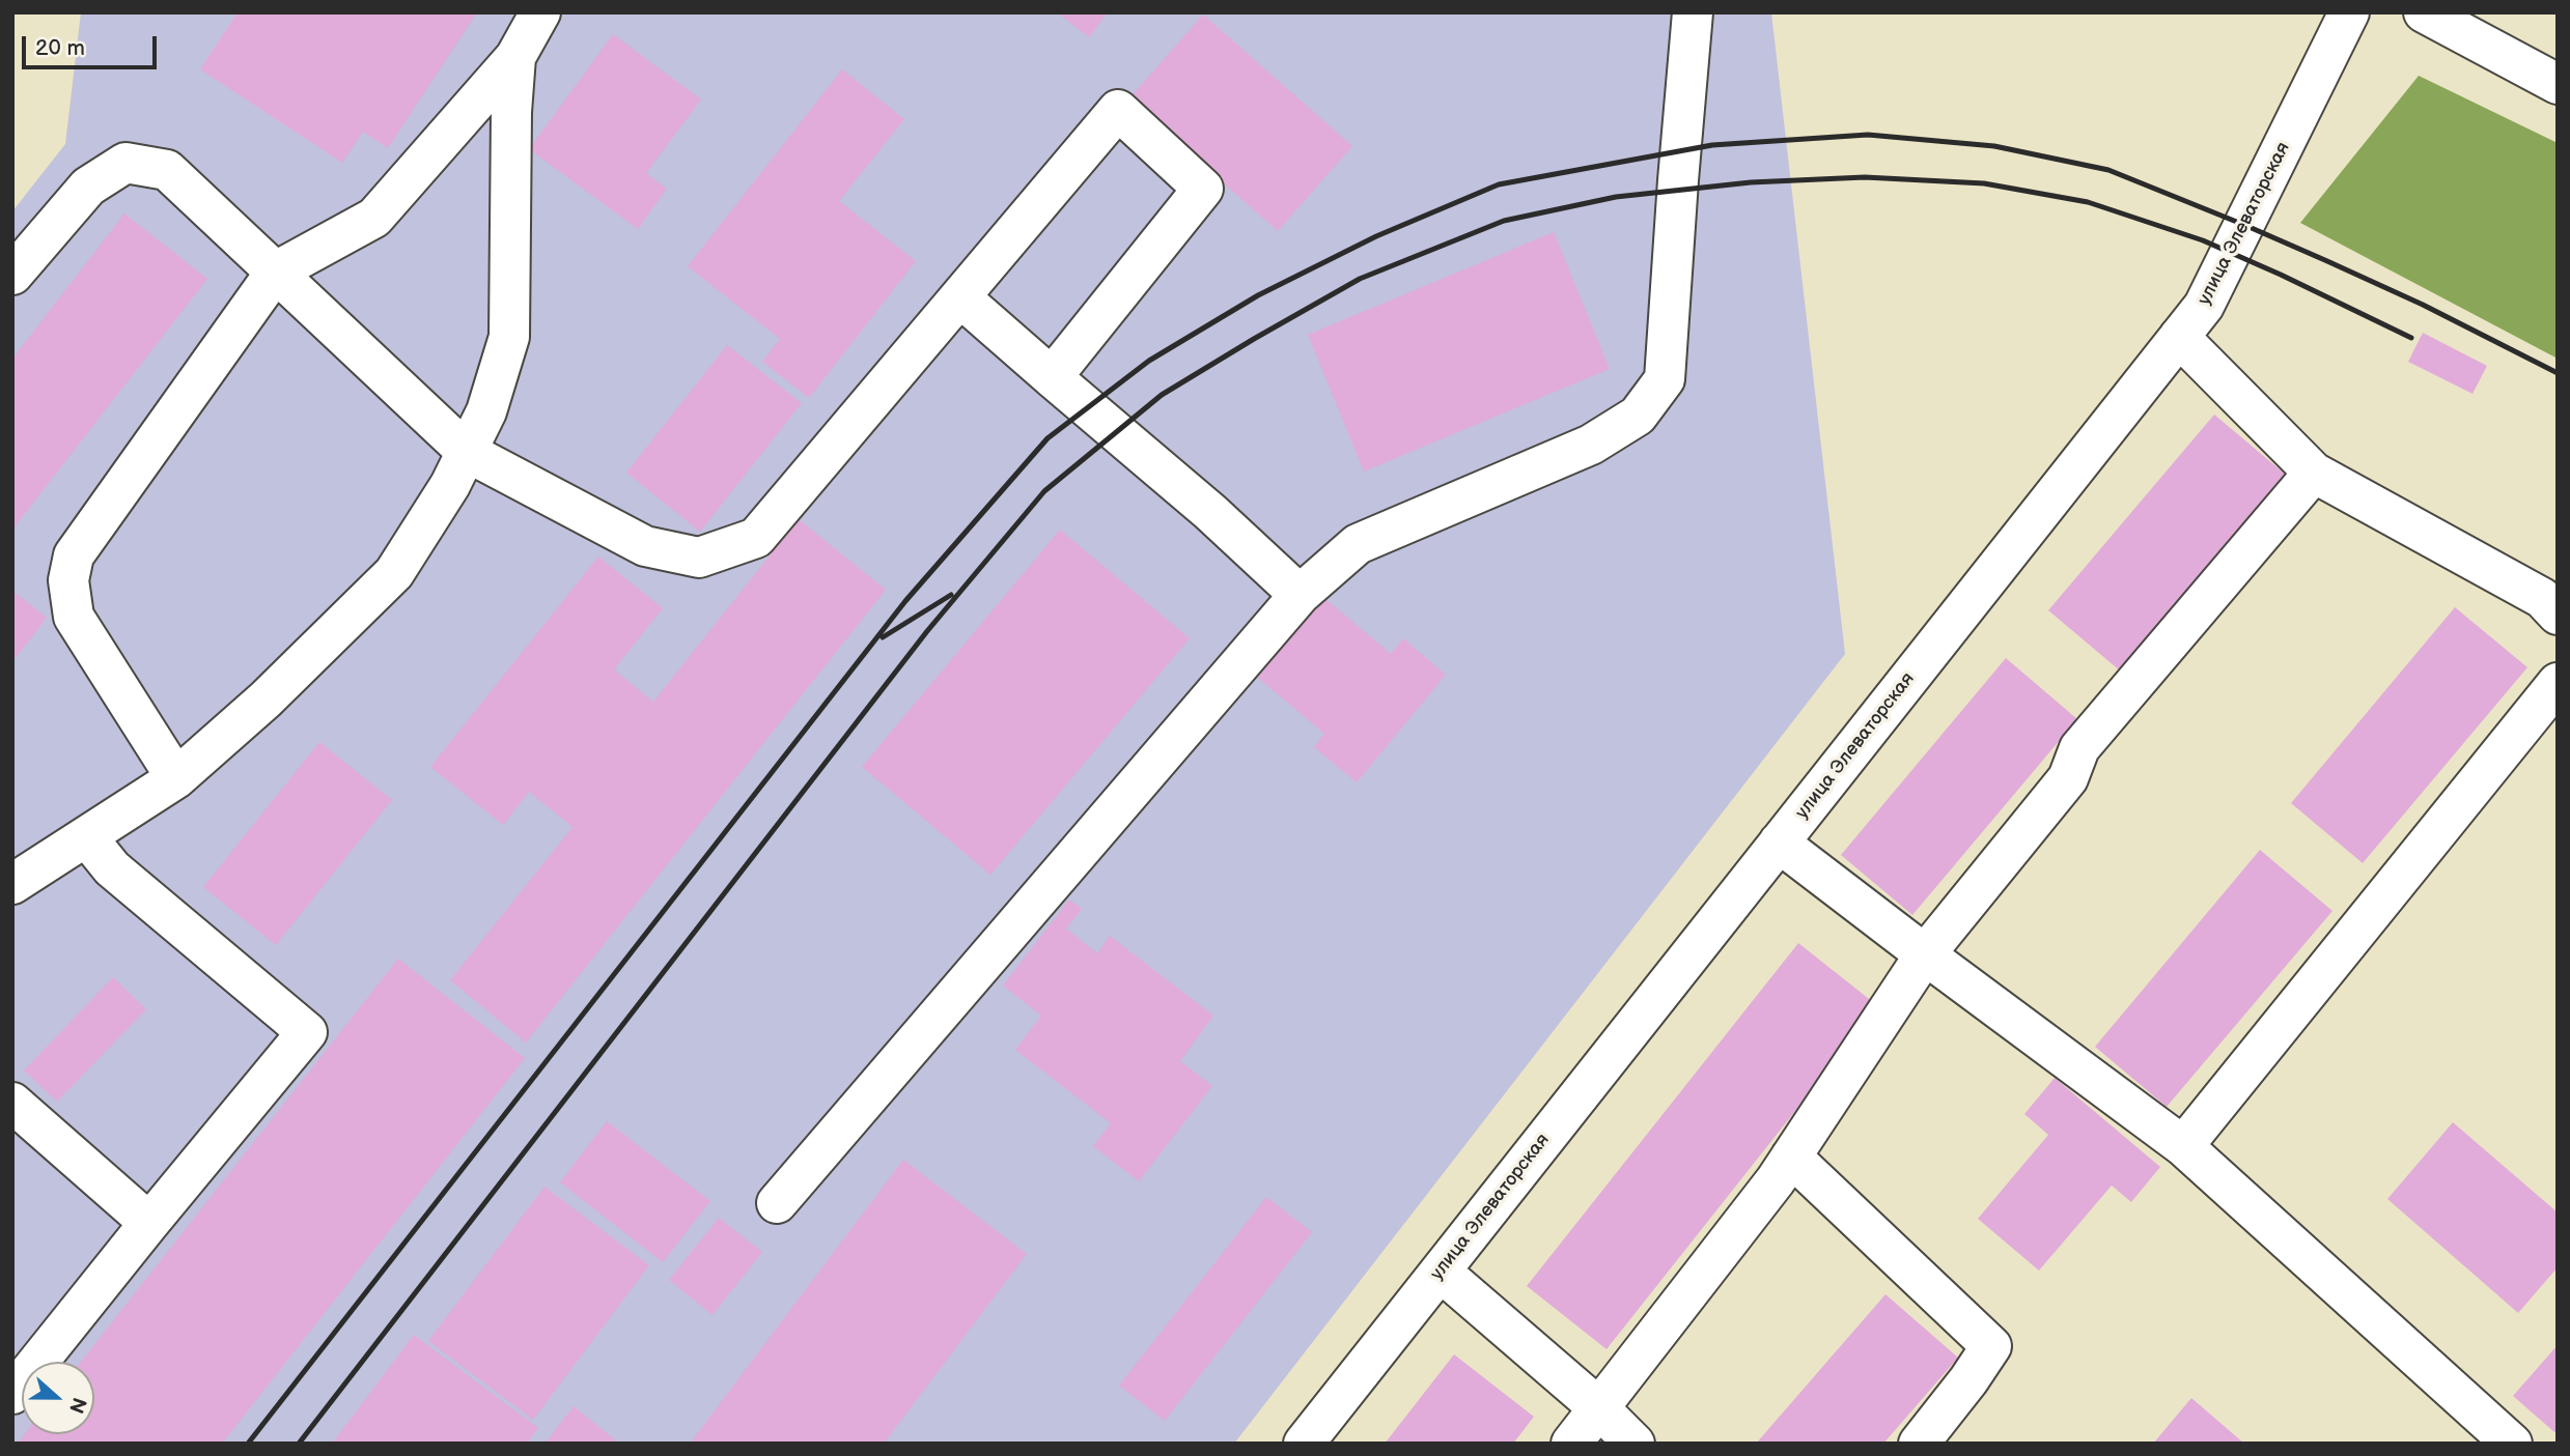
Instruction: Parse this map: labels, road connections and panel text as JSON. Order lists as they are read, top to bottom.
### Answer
{
  "streets": {
    "street": ["улица Элеваторская"]
  },
  "scale_bar": "20 m",
  "north": "right"
}
